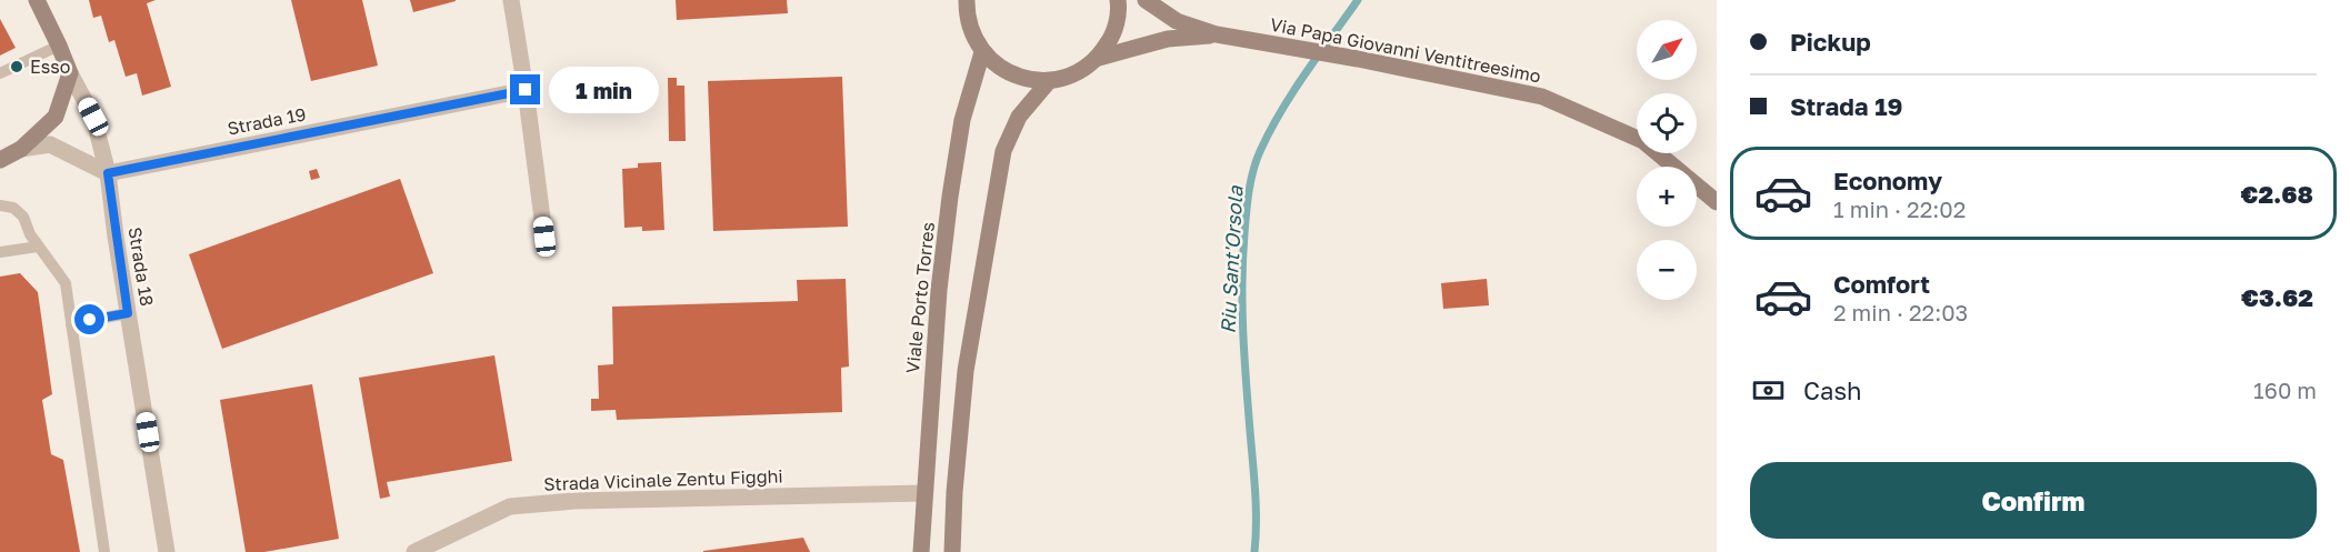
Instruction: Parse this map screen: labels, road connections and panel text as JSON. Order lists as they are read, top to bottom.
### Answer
{
  "streets": {
    "main road": ["Via Papa Giovanni Ventitreesimo", "Strada 18", "Viale Porto Torres"],
    "street": ["Strada 19", "Strada Vicinale Zentu Figghi"]
  },
  "crossings": [
    ["Strada 19", "Strada 18"],
    ["Viale Porto Torres", "Strada Vicinale Zentu Figghi"]
  ],
  "water": ["Riu Sant'Orsola"],
  "places": ["Esso"],
  "north": "top right",
  "page": {
    "banner": ["Pickup", "Strada 19"],
    "map_buttons": ["+", "−"],
    "bubble": "1 min",
    "list": [
      {
        "name": "Economy",
        "note": "1 min · 22:02",
        "value": "€2.68"
      },
      {
        "name": "Comfort",
        "note": "2 min · 22:03",
        "value": "€3.62"
      }
    ],
    "pay": ["Cash", "160 m"],
    "buttons": "Confirm"
  }
}
